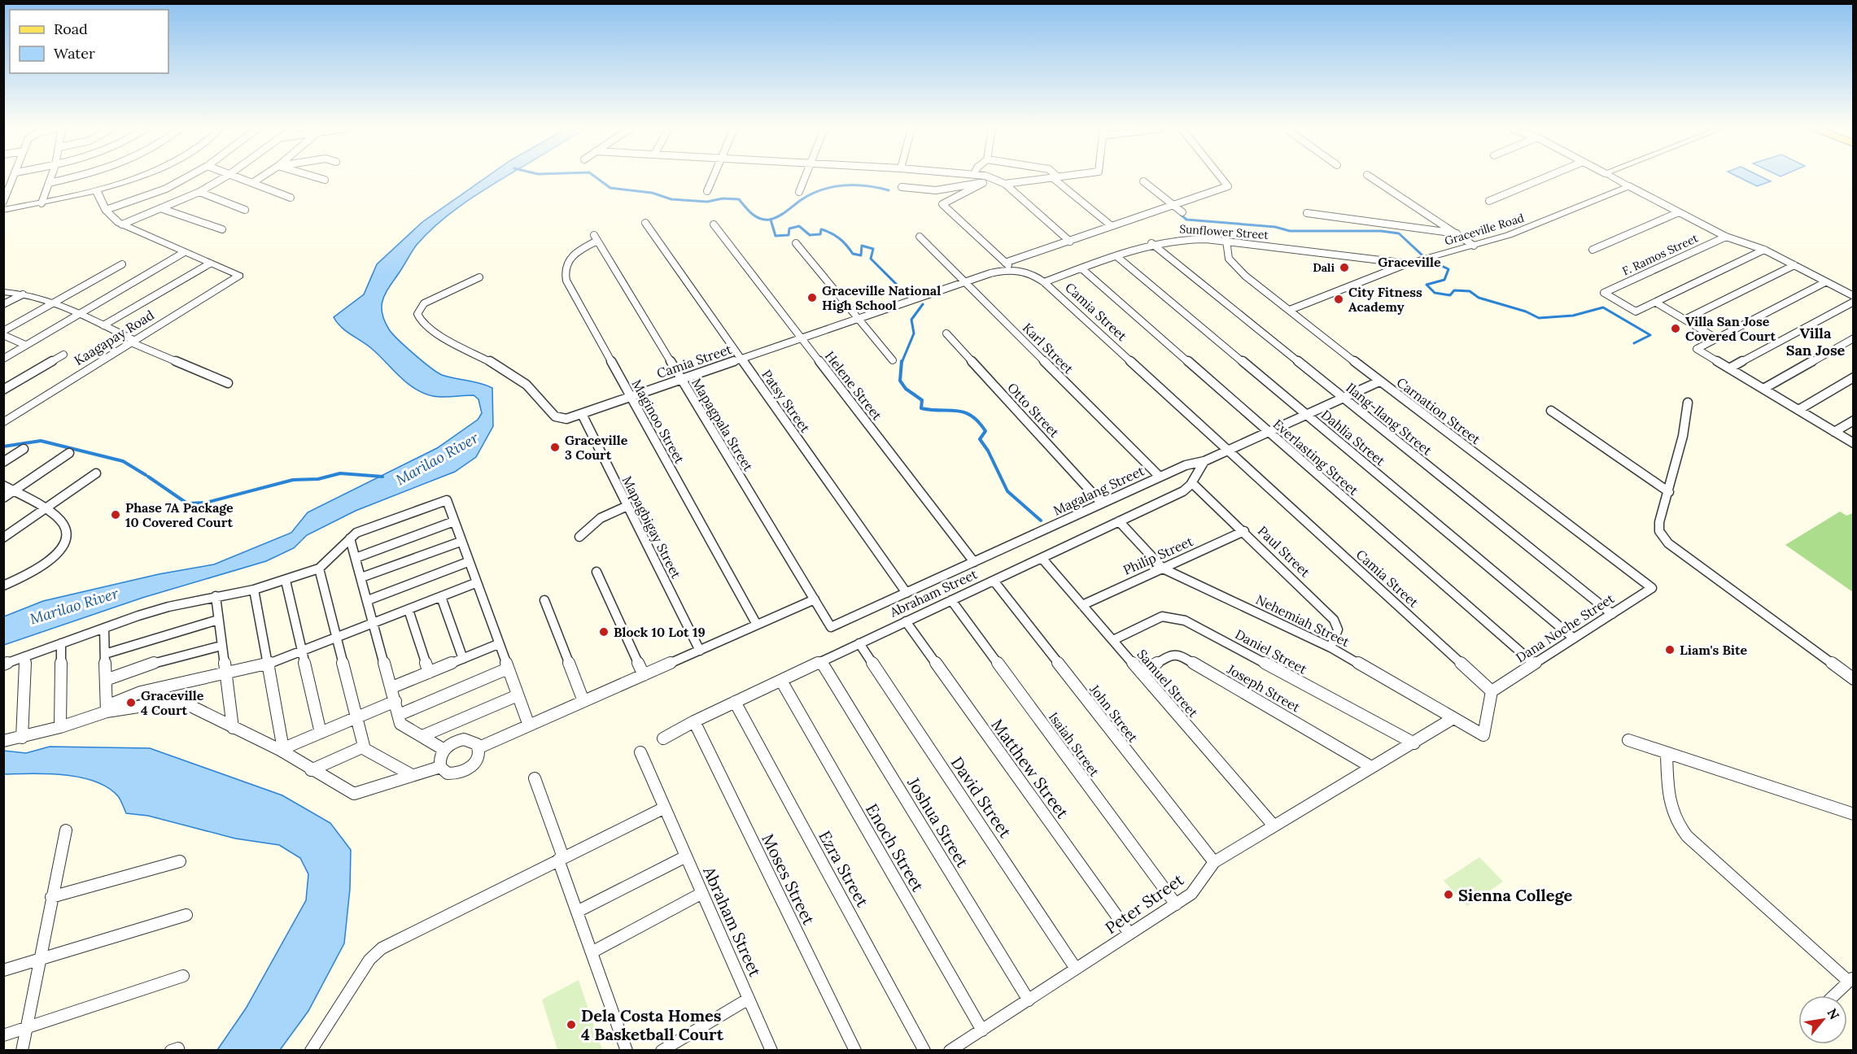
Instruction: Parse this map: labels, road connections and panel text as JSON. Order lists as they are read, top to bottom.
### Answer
{
  "streets": {
    "street": [
      "Graceville Road",
      "Sunflower Street",
      "F. Ramos Street",
      "Camia Street",
      "Kaagapay Road",
      "Karl Street",
      "Helene Street",
      "Patsy Street",
      "Otto Street",
      "Carnation Street",
      "Ilang-Ilang Street",
      "Maginoo Street",
      "Mapagpala Street",
      "Dahlia Street",
      "Everlasting Street",
      "Magalang Street",
      "Mapagbigay Street",
      "Paul Street",
      "Philip Street",
      "Abraham Street",
      "Nehemiah Street",
      "Dana Noche Street",
      "Daniel Street",
      "Samuel Street",
      "Joseph Street",
      "John Street",
      "Isaiah Street",
      "Matthew Street",
      "David Street",
      "Joshua Street",
      "Enoch Street",
      "Ezra Street",
      "Moses Street",
      "Peter Street"
    ]
  },
  "crossings": [
    ["Graceville Road", "Sunflower Street"],
    ["Graceville Road", "Carnation Street"],
    ["Sunflower Street", "Camia Street"],
    ["Sunflower Street", "Carnation Street"],
    ["Sunflower Street", "Ilang-Ilang Street"],
    ["Sunflower Street", "Dahlia Street"],
    ["Sunflower Street", "Everlasting Street"],
    ["Camia Street", "Karl Street"],
    ["Camia Street", "Helene Street"],
    ["Camia Street", "Patsy Street"],
    ["Camia Street", "Maginoo Street"],
    ["Camia Street", "Mapagpala Street"],
    ["Camia Street", "Magalang Street"],
    ["Camia Street", "Mapagbigay Street"],
    ["Camia Street", "Nehemiah Street"],
    ["Camia Street", "Dana Noche Street"],
    ["Karl Street", "Magalang Street"],
    ["Helene Street", "Magalang Street"],
    ["Patsy Street", "Magalang Street"],
    ["Otto Street", "Magalang Street"],
    ["Carnation Street", "Magalang Street"],
    ["Carnation Street", "Dana Noche Street"],
    ["Ilang-Ilang Street", "Magalang Street"],
    ["Ilang-Ilang Street", "Dana Noche Street"],
    ["Maginoo Street", "Mapagpala Street"],
    ["Mapagpala Street", "Magalang Street"],
    ["Dahlia Street", "Magalang Street"],
    ["Dahlia Street", "Dana Noche Street"],
    ["Everlasting Street", "Magalang Street"],
    ["Everlasting Street", "Dana Noche Street"],
    ["Paul Street", "Philip Street"],
    ["Paul Street", "Abraham Street"],
    ["Paul Street", "Nehemiah Street"],
    ["Philip Street", "Nehemiah Street"],
    ["Philip Street", "Samuel Street"],
    ["Abraham Street", "Nehemiah Street"],
    ["Abraham Street", "Samuel Street"],
    ["Abraham Street", "John Street"],
    ["Abraham Street", "Isaiah Street"],
    ["Abraham Street", "Matthew Street"],
    ["Abraham Street", "David Street"],
    ["Abraham Street", "Joshua Street"],
    ["Abraham Street", "Enoch Street"],
    ["Abraham Street", "Ezra Street"],
    ["Abraham Street", "Moses Street"],
    ["Nehemiah Street", "Dana Noche Street"],
    ["Nehemiah Street", "Peter Street"],
    ["Daniel Street", "Samuel Street"],
    ["Daniel Street", "Peter Street"],
    ["Samuel Street", "Joseph Street"],
    ["Samuel Street", "Peter Street"],
    ["Joseph Street", "Peter Street"],
    ["John Street", "Peter Street"],
    ["Isaiah Street", "Peter Street"],
    ["Matthew Street", "Peter Street"],
    ["David Street", "Peter Street"],
    ["Joshua Street", "Peter Street"],
    ["Enoch Street", "Peter Street"]
  ],
  "districts": ["Graceville", "Villa San Jose"],
  "water": ["Marilao River"],
  "places": [
    "Dali",
    "Graceville National High School",
    "City Fitness Academy",
    "Villa San Jose Covered Court",
    "Graceville 3 Court",
    "Phase 7A Package 10 Covered Court",
    "Block 10 Lot 19",
    "Liam's Bite",
    "Graceville 4 Court",
    "Sienna College",
    "Dela Costa Homes 4 Basketball Court"
  ],
  "legend": ["Road", "Water"],
  "north": "top right"
}
